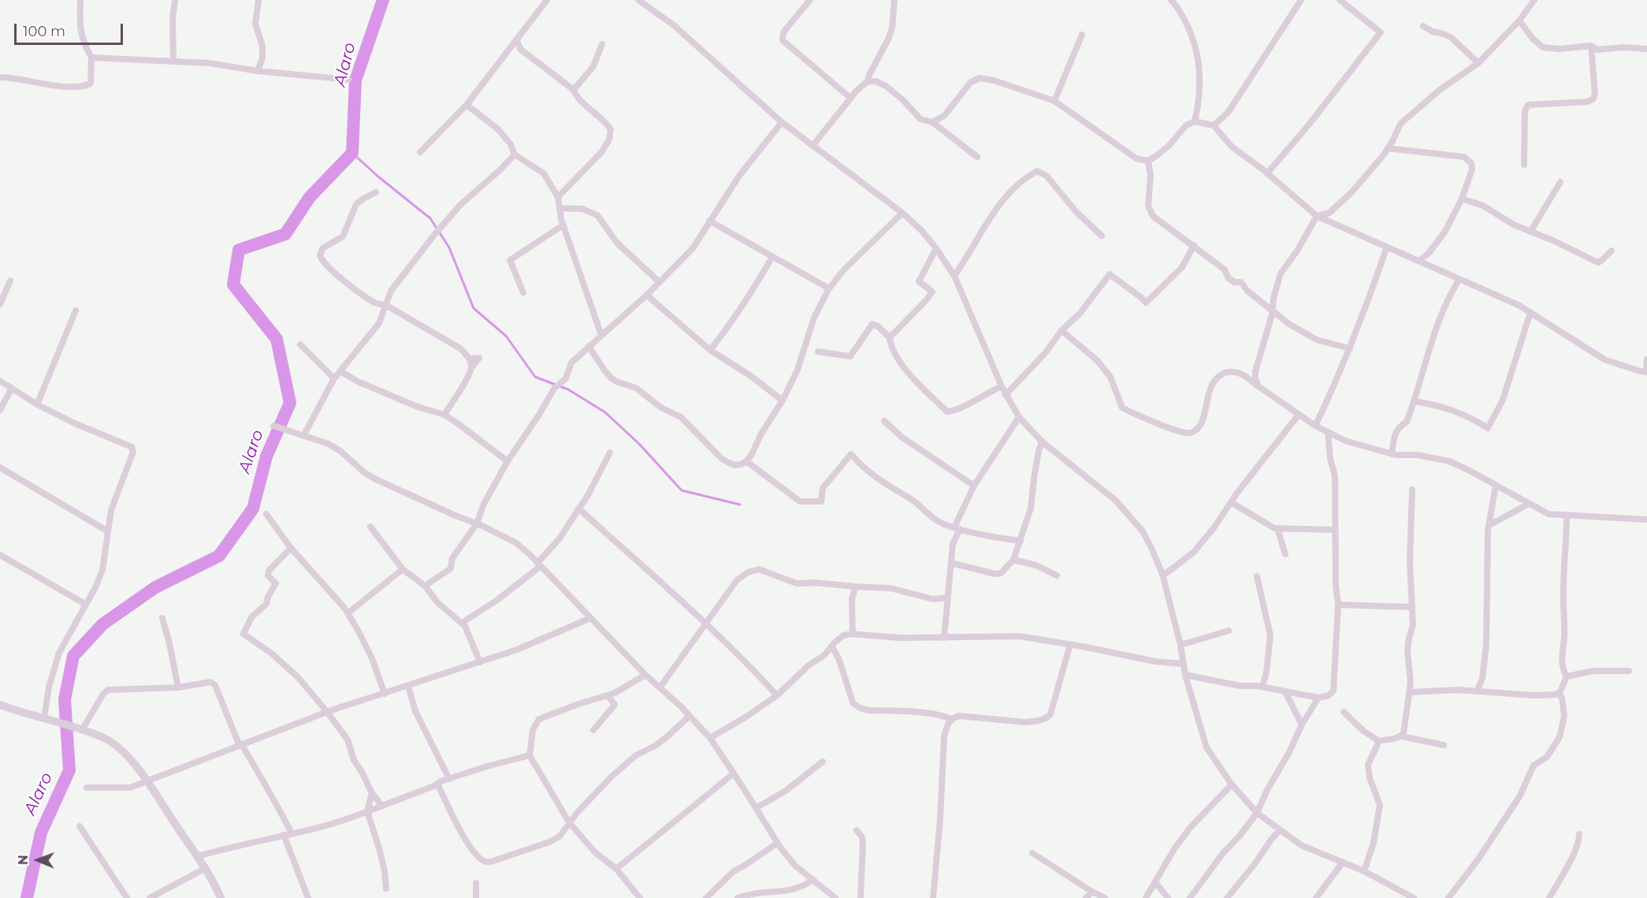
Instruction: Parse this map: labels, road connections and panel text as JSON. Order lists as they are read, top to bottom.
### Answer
{
  "water": ["Alaro"],
  "scale_bar": "100 m",
  "north": "left"
}
